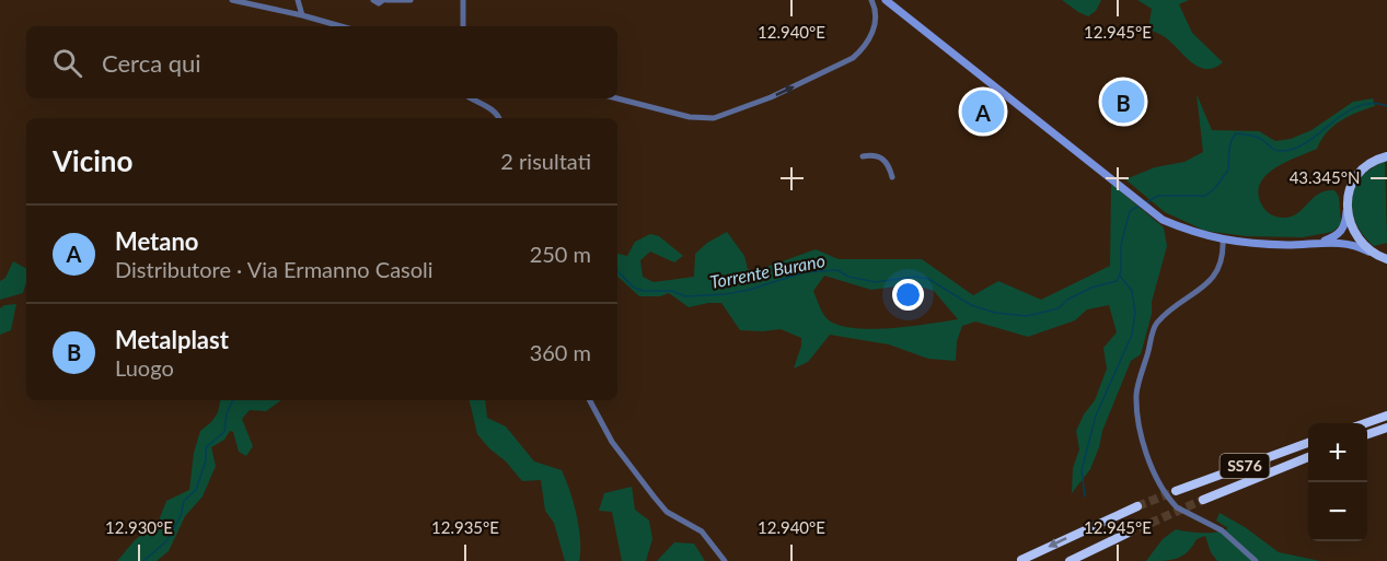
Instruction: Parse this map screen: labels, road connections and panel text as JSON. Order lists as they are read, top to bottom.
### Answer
{
  "streets": {
    "highway": ["SS76"]
  },
  "water": ["Torrente Burano"],
  "page": {
    "search": "Cerca qui",
    "pins": ["B", "A"],
    "heading": ["Vicino", "2 risultati"],
    "list": [
      {
        "mark": "A",
        "name": "Metano",
        "note": "Distributore · Via Ermanno Casoli",
        "value": "250 m"
      },
      {
        "mark": "B",
        "name": "Metalplast",
        "note": "Luogo",
        "value": "360 m"
      }
    ],
    "map_buttons": ["+", "−"]
  },
  "coordinates": [
    "12.940°E",
    "12.945°E",
    "43.345°N",
    "12.930°E",
    "12.935°E"
  ]
}
